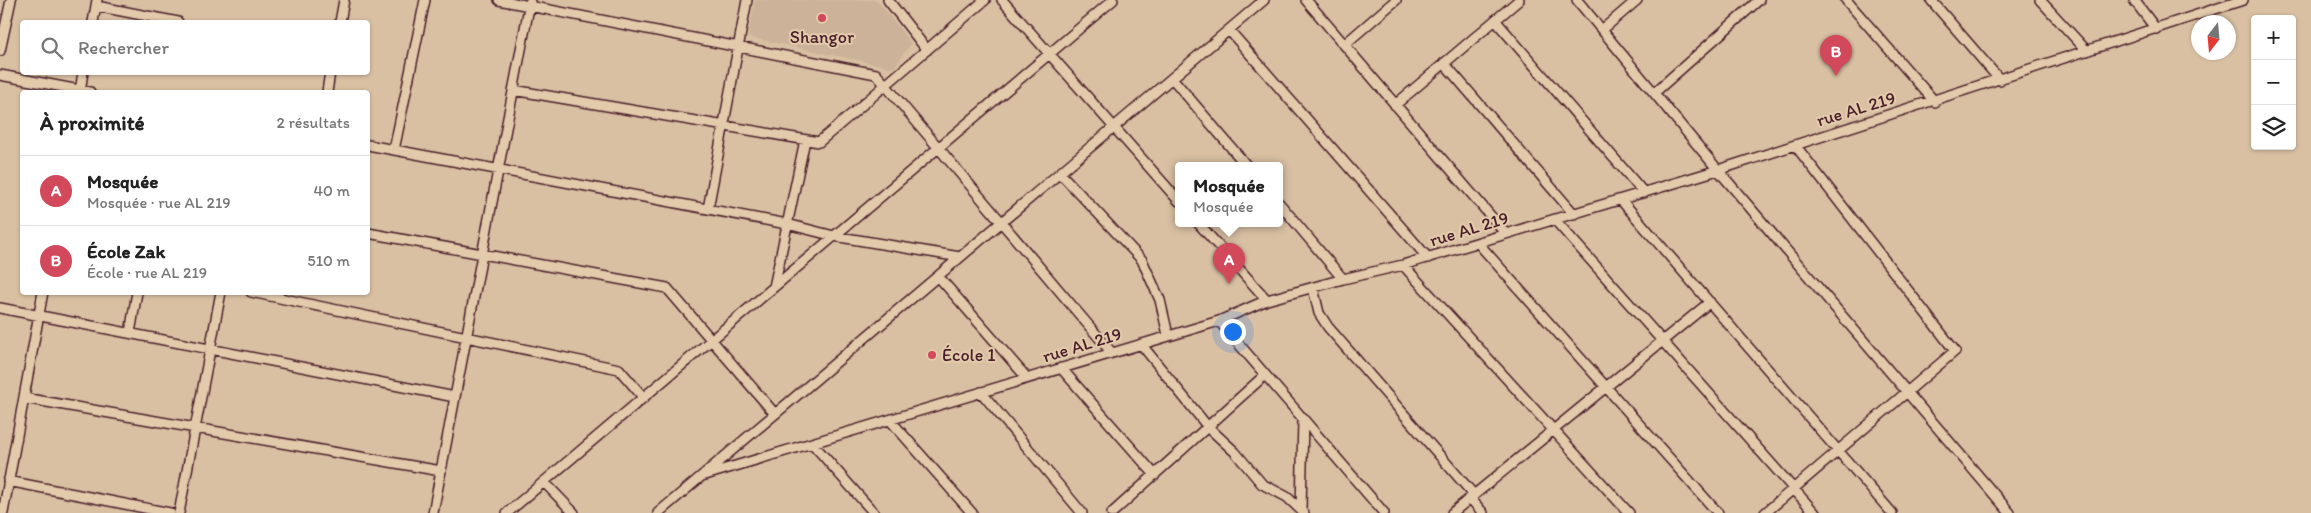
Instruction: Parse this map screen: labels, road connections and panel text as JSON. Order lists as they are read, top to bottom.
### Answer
{
  "streets": {
    "street": ["rue AL 219"]
  },
  "places": ["Shangor", "École 1"],
  "north": "bottom",
  "page": {
    "map_buttons": ["+", "−"],
    "search": "Rechercher",
    "pins": ["B", "A"],
    "heading": ["À proximité", "2 résultats"],
    "list": [
      {
        "mark": "A",
        "name": "Mosquée",
        "note": "Mosquée · rue AL 219",
        "value": "40 m"
      },
      {
        "mark": "B",
        "name": "École Zak",
        "note": "École · rue AL 219",
        "value": "510 m"
      }
    ],
    "popup": ["Mosquée", "Mosquée"]
  }
}
